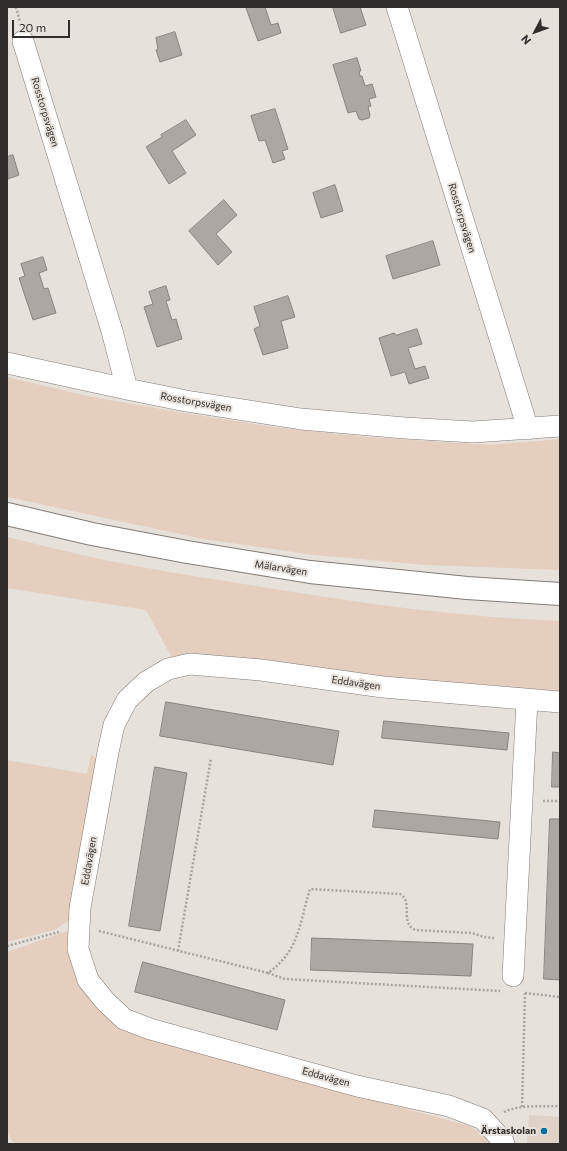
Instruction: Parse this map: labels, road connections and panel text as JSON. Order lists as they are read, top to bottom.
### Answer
{
  "streets": {
    "main road": ["Mälarvägen"],
    "street": ["Rosstorpsvägen", "Eddavägen"]
  },
  "places": ["Ärstaskolan"],
  "scale_bar": "20 m",
  "north": "bottom left"
}
